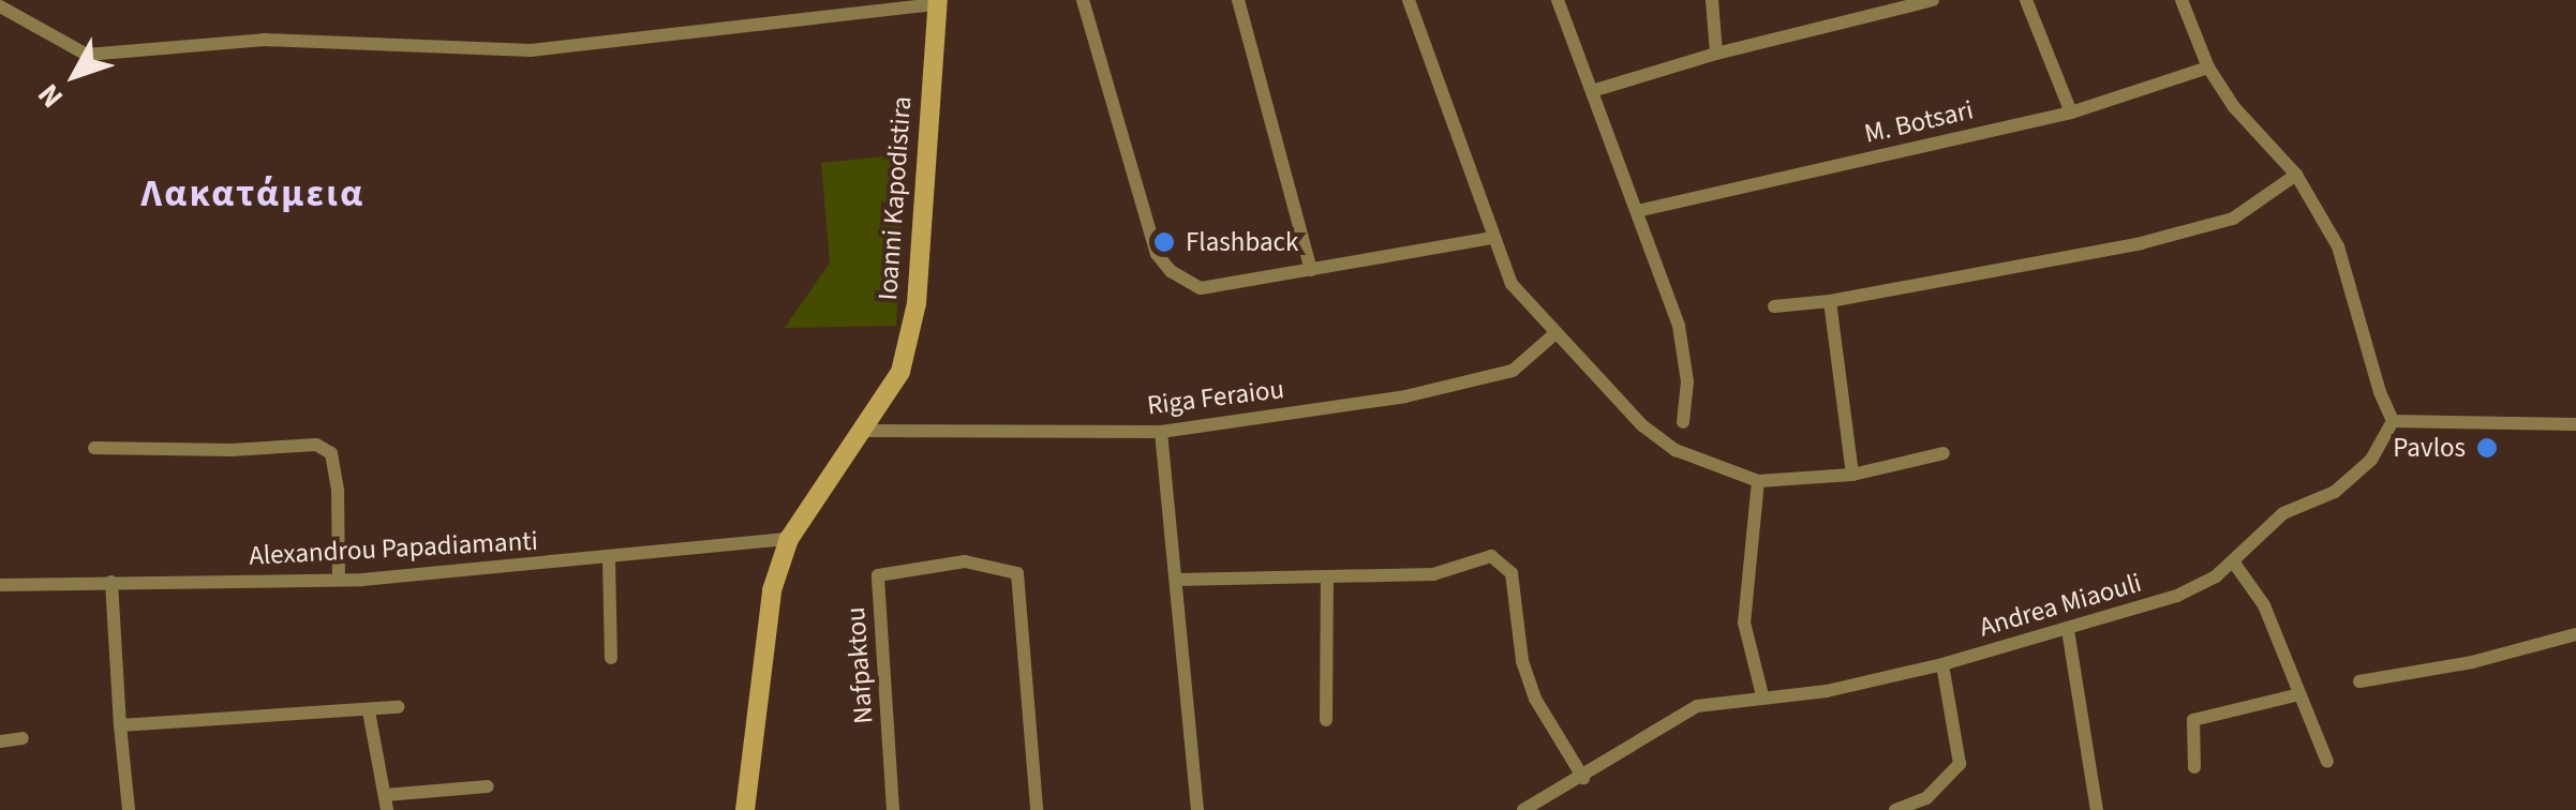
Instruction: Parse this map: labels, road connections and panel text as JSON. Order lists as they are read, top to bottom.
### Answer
{
  "streets": {
    "street": [
      "M. Botsari",
      "Ioanni Kapodistira",
      "Riga Feraiou",
      "Alexandrou Papadiamanti",
      "Andrea Miaouli",
      "Nafpaktou"
    ]
  },
  "crossings": [
    ["Ioanni Kapodistira", "Riga Feraiou"],
    ["Ioanni Kapodistira", "Alexandrou Papadiamanti"]
  ],
  "districts": ["Λακατάμεια"],
  "places": ["Flashback", "Pavlos"],
  "north": "bottom left"
}
